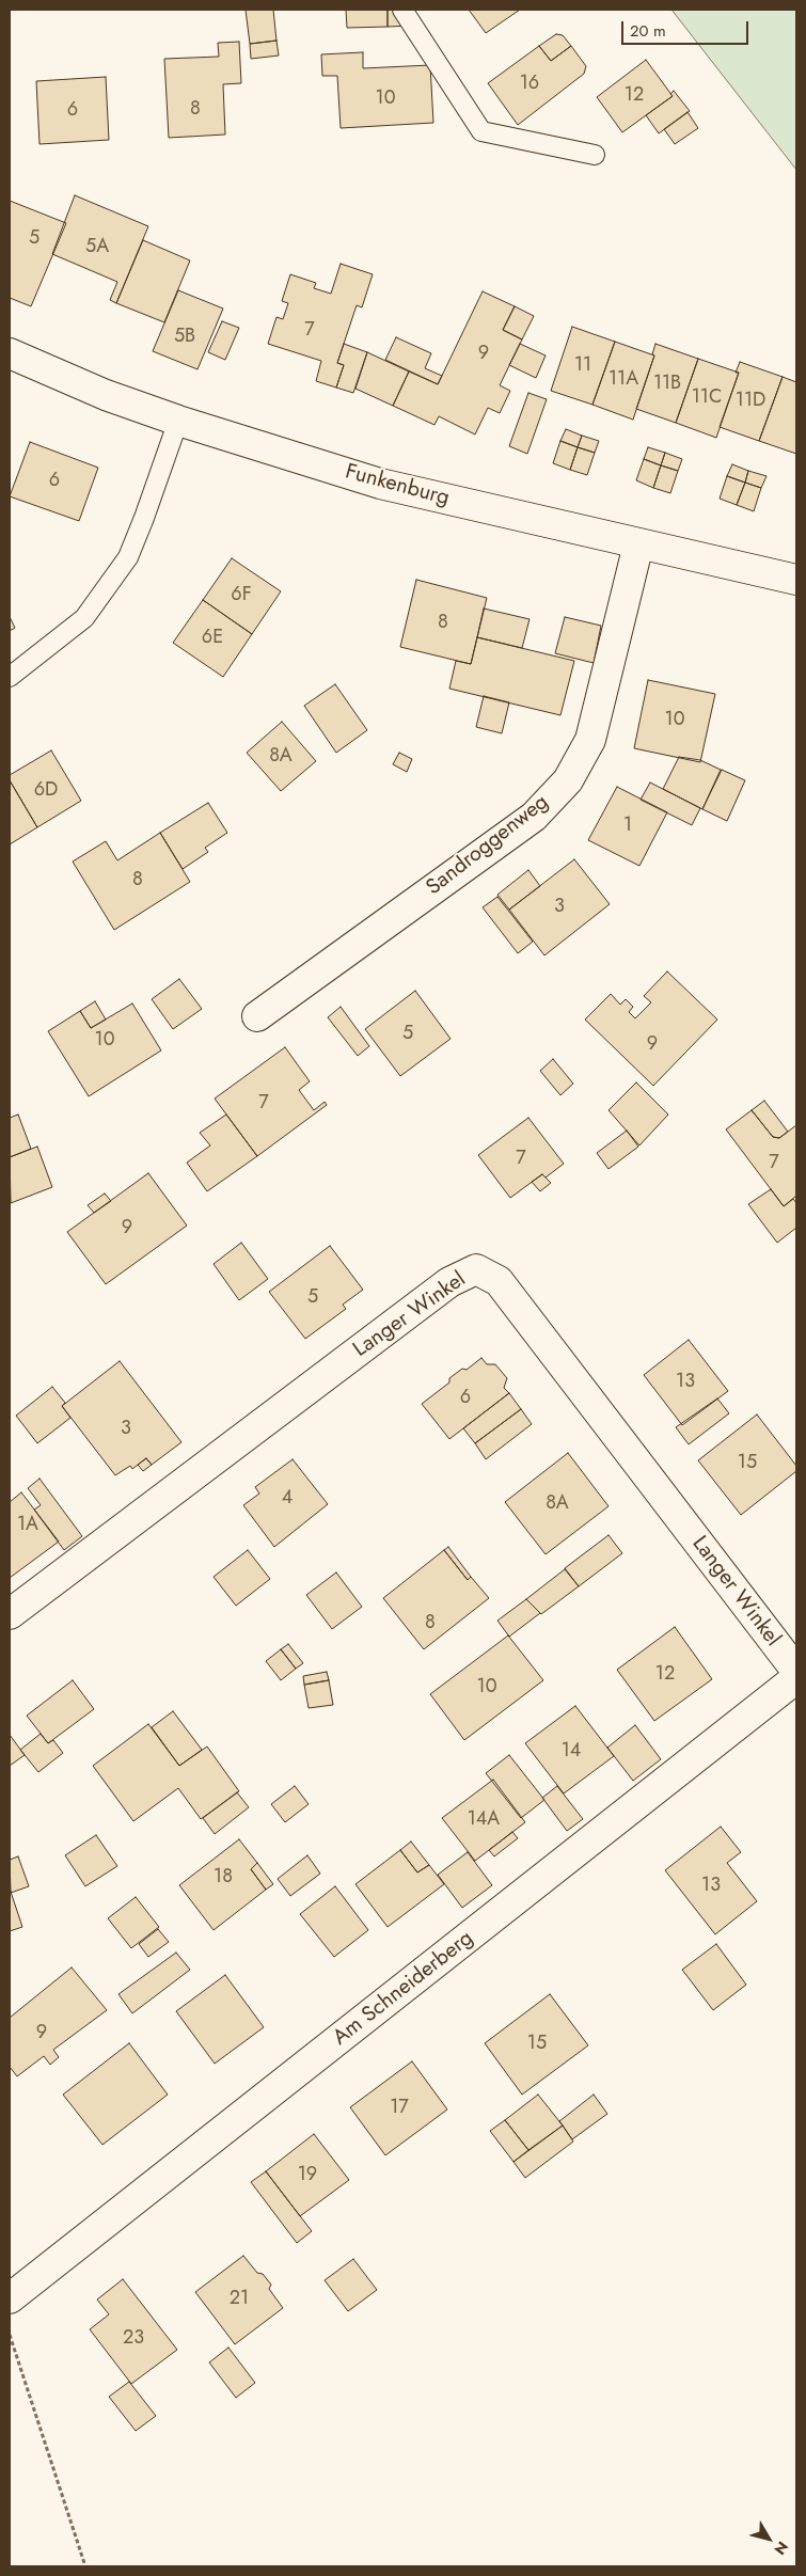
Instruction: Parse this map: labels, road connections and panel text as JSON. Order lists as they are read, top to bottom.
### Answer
{
  "streets": {
    "street": [
      "Funkenburg",
      "Sandroggenweg",
      "Langer Winkel",
      "Am Schneiderberg"
    ]
  },
  "crossings": [
    ["Funkenburg", "Sandroggenweg"]
  ],
  "house_numbers": [
    "16",
    "12",
    "10",
    "8",
    "6",
    "5",
    "5A",
    "7",
    "5B",
    "9",
    "11",
    "11A",
    "11B",
    "11C",
    "11D",
    "6",
    "6F",
    "8",
    "6E",
    "10",
    "8A",
    "6D",
    "1",
    "8",
    "3",
    "5",
    "10",
    "9",
    "7",
    "7",
    "7",
    "9",
    "5",
    "13",
    "6",
    "3",
    "15",
    "4",
    "8A",
    "1A",
    "8",
    "12",
    "10",
    "14",
    "14A",
    "18",
    "13",
    "9",
    "15",
    "17",
    "19",
    "21",
    "23"
  ],
  "scale_bar": "20 m",
  "north": "bottom right"
}
